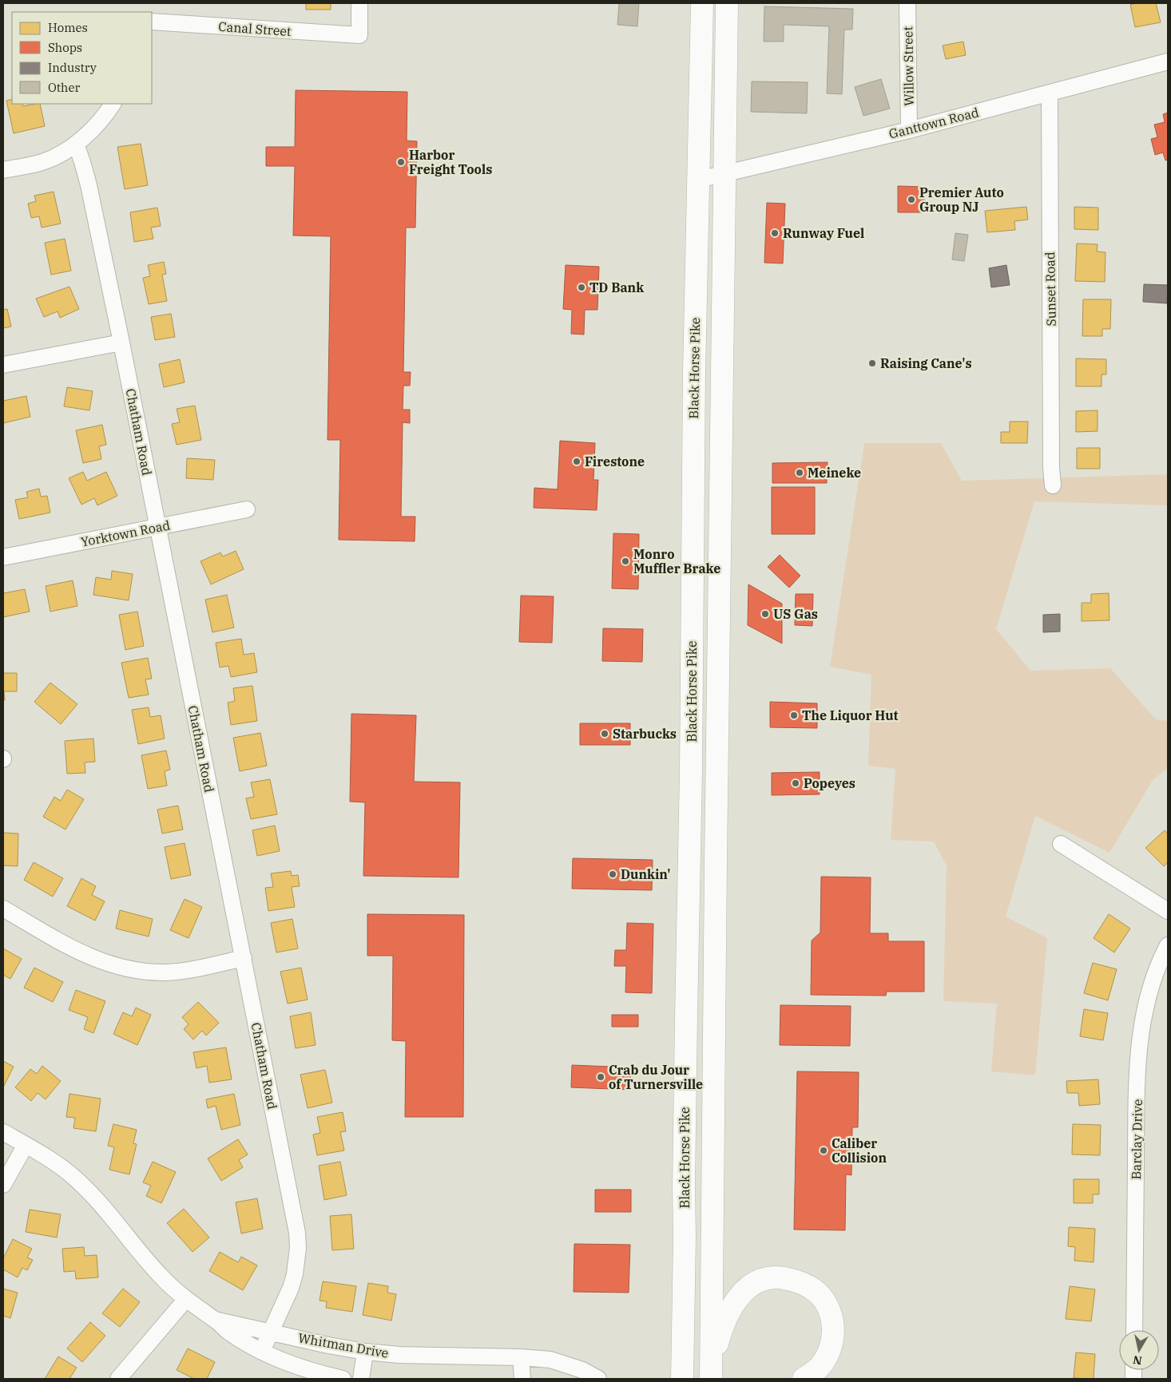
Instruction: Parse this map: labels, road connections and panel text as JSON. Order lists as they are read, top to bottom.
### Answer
{
  "streets": {
    "highway": ["Black Horse Pike"],
    "street": [
      "Canal Street",
      "Willow Street",
      "Ganttown Road",
      "Sunset Road",
      "Chatham Road",
      "Yorktown Road",
      "Barclay Drive",
      "Whitman Drive"
    ]
  },
  "crossings": [
    ["Willow Street", "Ganttown Road"],
    ["Ganttown Road", "Sunset Road"],
    ["Ganttown Road", "Black Horse Pike"],
    ["Chatham Road", "Yorktown Road"],
    ["Chatham Road", "Whitman Drive"]
  ],
  "places": [
    "Harbor Freight Tools",
    "Premier Auto Group NJ",
    "Runway Fuel",
    "TD Bank",
    "Raising Cane's",
    "Firestone",
    "Meineke",
    "Monro Muffler Brake",
    "US Gas",
    "The Liquor Hut",
    "Starbucks",
    "Popeyes",
    "Dunkin'",
    "Crab du Jour of Turnersville",
    "Caliber Collision"
  ],
  "legend": [
    "Homes",
    "Shops",
    "Industry",
    "Other"
  ],
  "north": "bottom"
}
